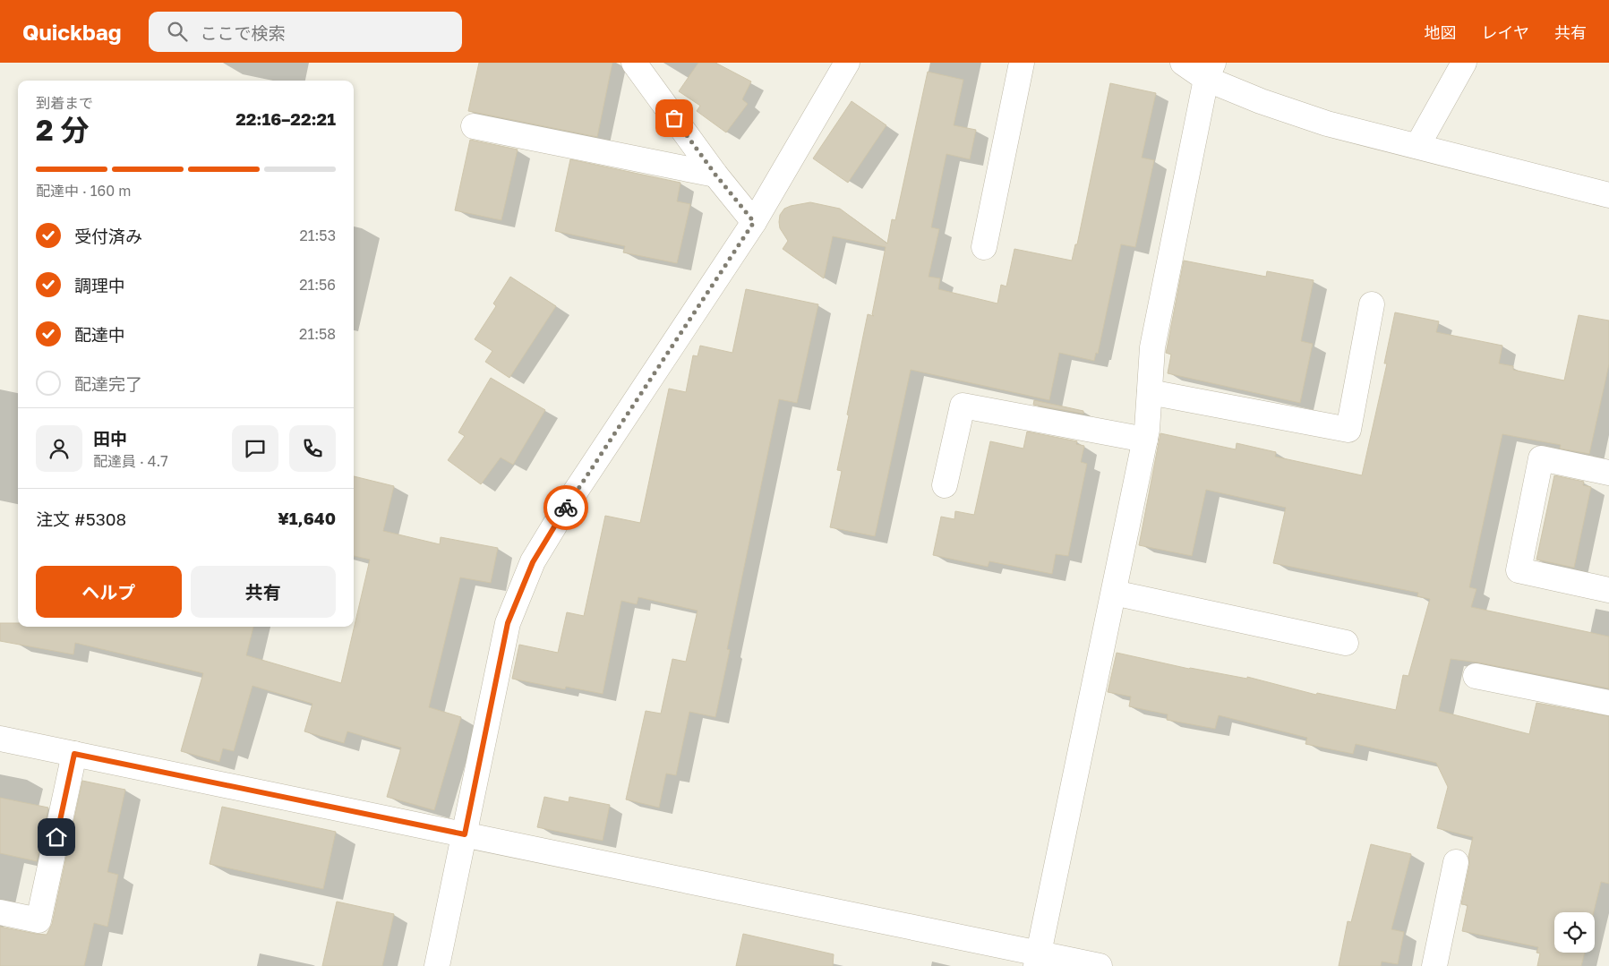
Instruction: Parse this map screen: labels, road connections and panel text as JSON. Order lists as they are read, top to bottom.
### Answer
{
  "page": {
    "header": "Quickbag",
    "search": "ここで検索",
    "nav": ["地図", "レイヤ", "共有"],
    "heading": ["2 分", "到着まで", "22:16–22:21"],
    "panel": [
      "田中",
      "配達員 · 4.7",
      "注文 #5308",
      "¥1,640"
    ],
    "bar": "配達中 · 160 m",
    "list": [
      ["受付済み", "21:53"],
      ["調理中", "21:56"],
      ["配達中", "21:58"],
      "配達完了"
    ],
    "buttons": ["ヘルプ", "共有"]
  }
}
